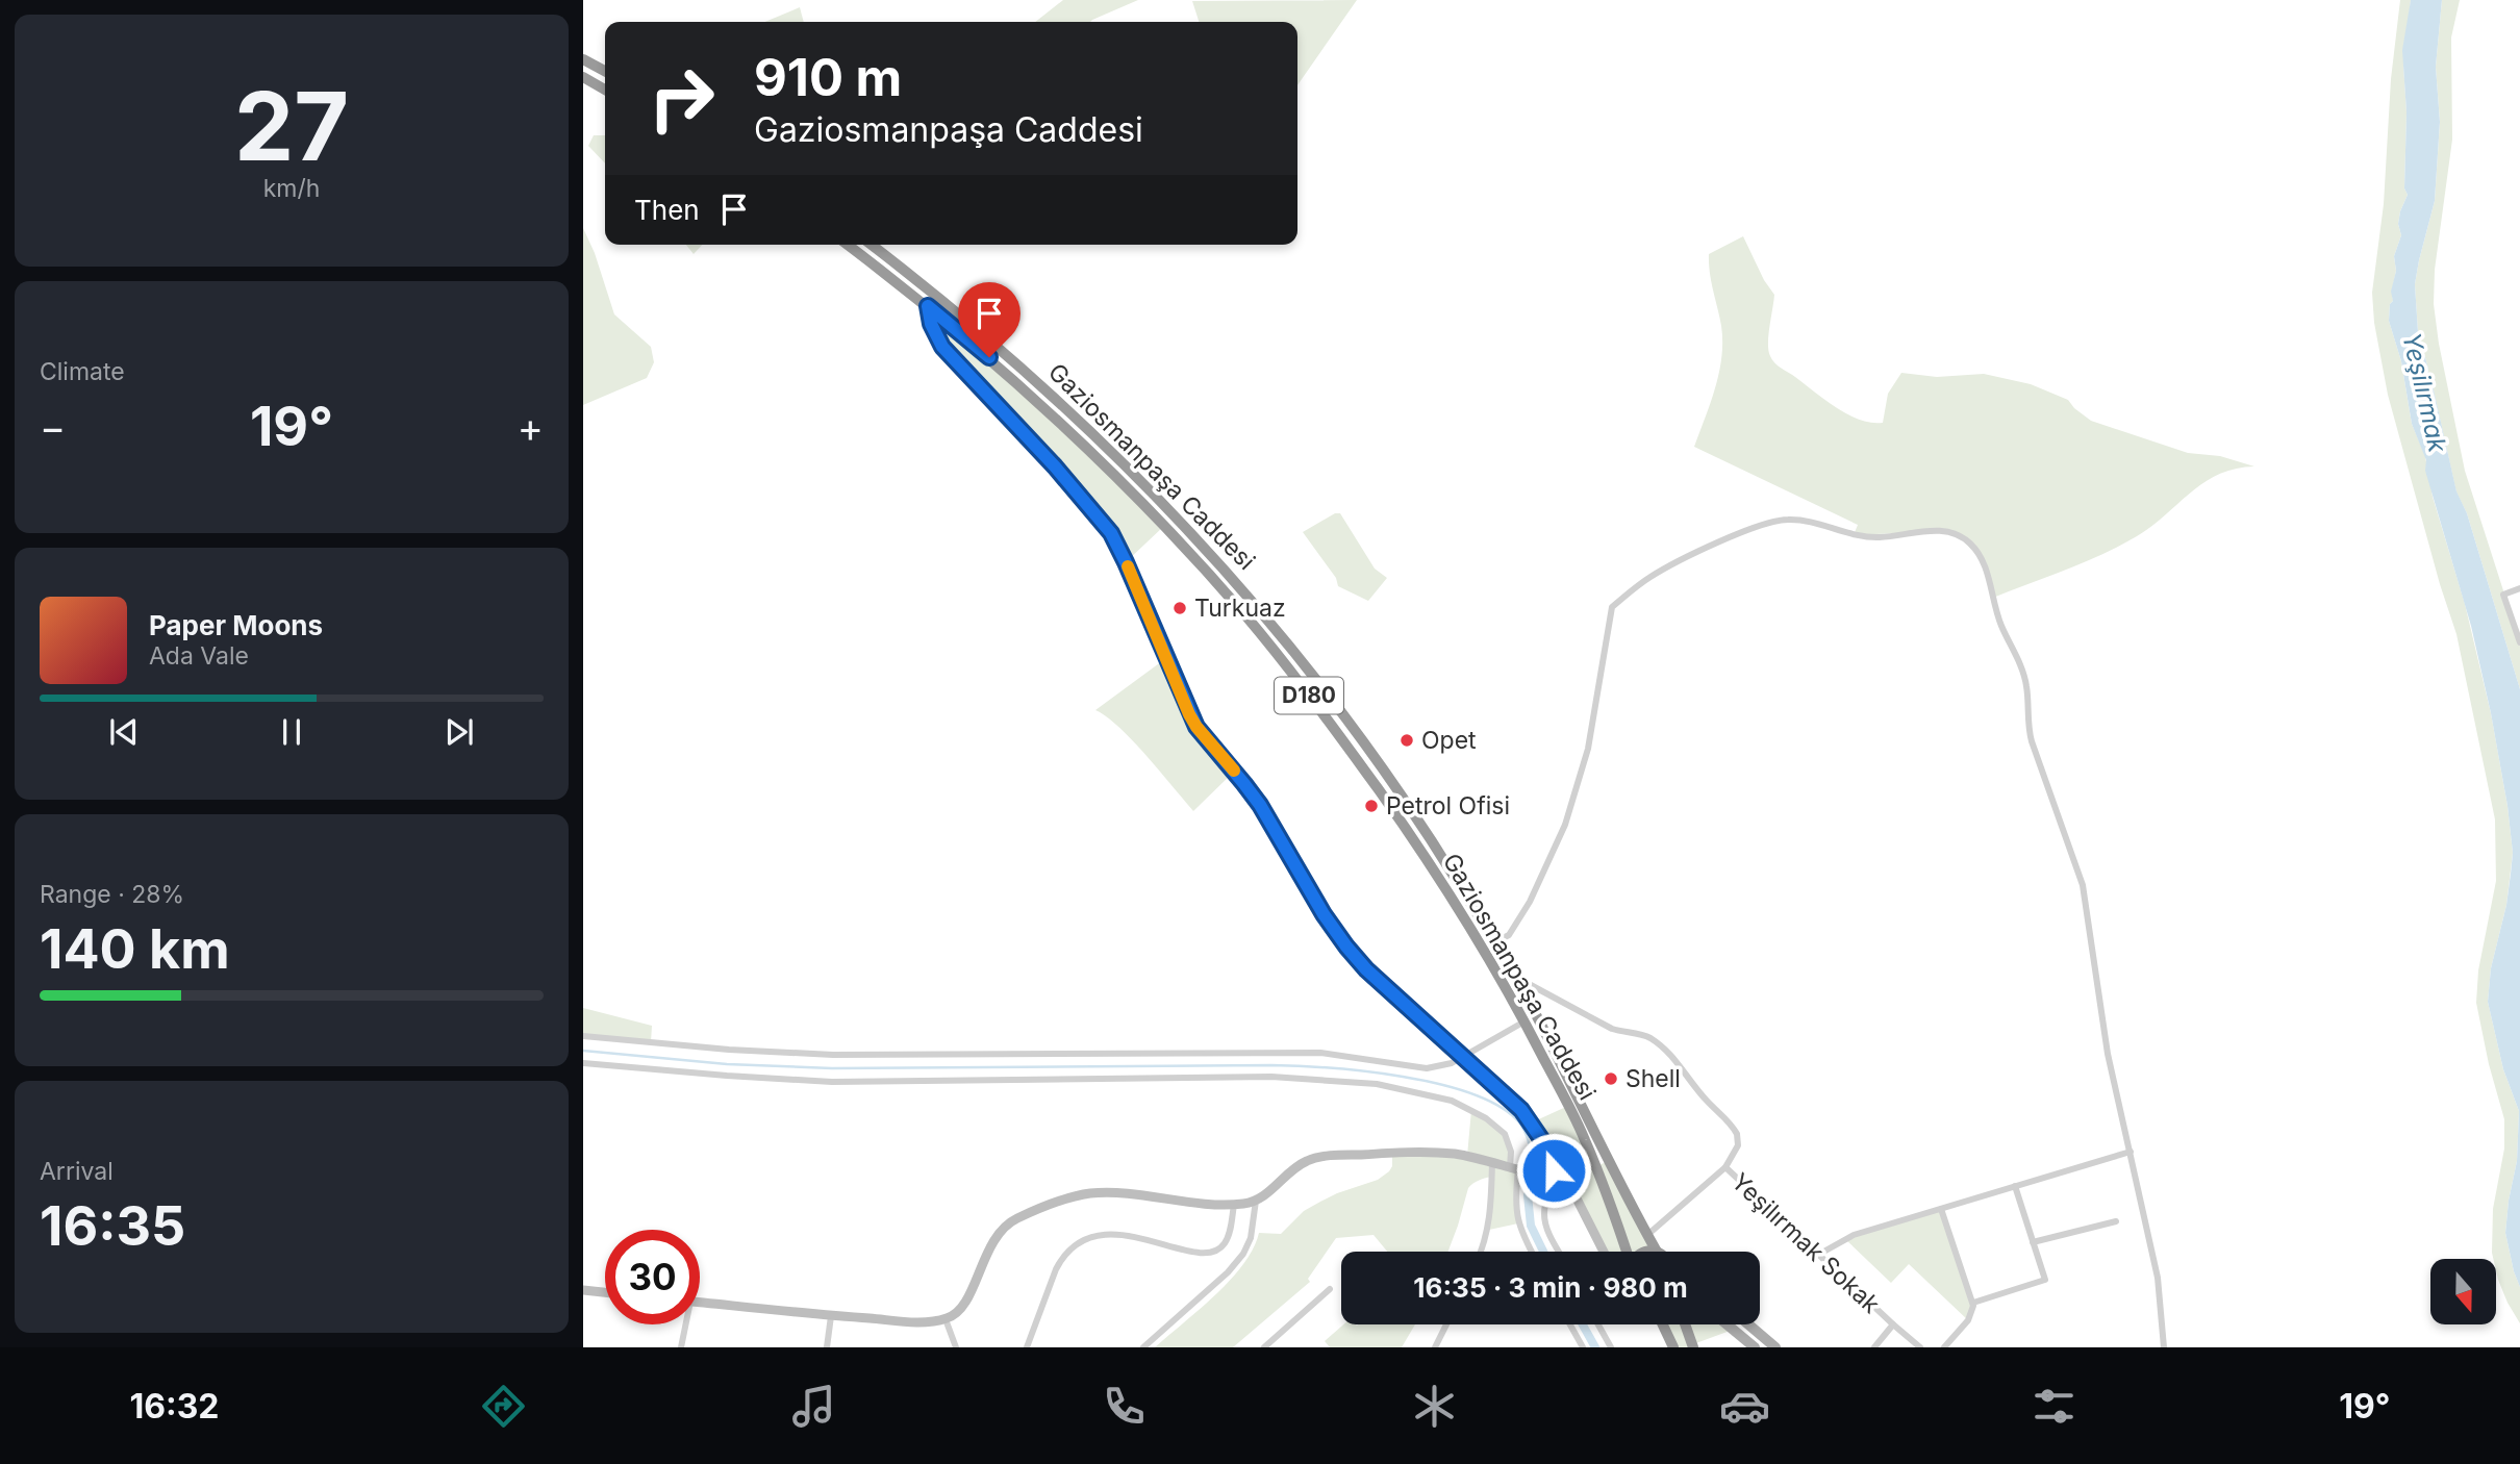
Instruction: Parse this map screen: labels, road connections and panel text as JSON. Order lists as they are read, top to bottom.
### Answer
{
  "streets": {
    "highway": ["Gaziosmanpaşa Caddesi", "D180"],
    "street": ["Yeşilırmak Sokak"]
  },
  "crossings": [
    ["Gaziosmanpaşa Caddesi", "Yeşilırmak Sokak"]
  ],
  "water": ["Yeşilırmak"],
  "places": [
    "Turkuaz",
    "Opet",
    "Petrol Ofisi",
    "Shell"
  ],
  "north": "bottom",
  "page": {
    "tile": [
      ["27", "km/h"],
      "Climate",
      ["Range · 28%", "140 km"],
      ["Arrival", "16:35"]
    ],
    "turn": ["910 m", "Gaziosmanpaşa Caddesi"],
    "then": "Then",
    "heat": ["−", "19°", "+"],
    "song": ["Paper Moons", "Ada Vale"],
    "limit": "30",
    "trip": "16:35 · 3 min · 980 m",
    "tabs": ["16:32", "19°"]
  }
}
